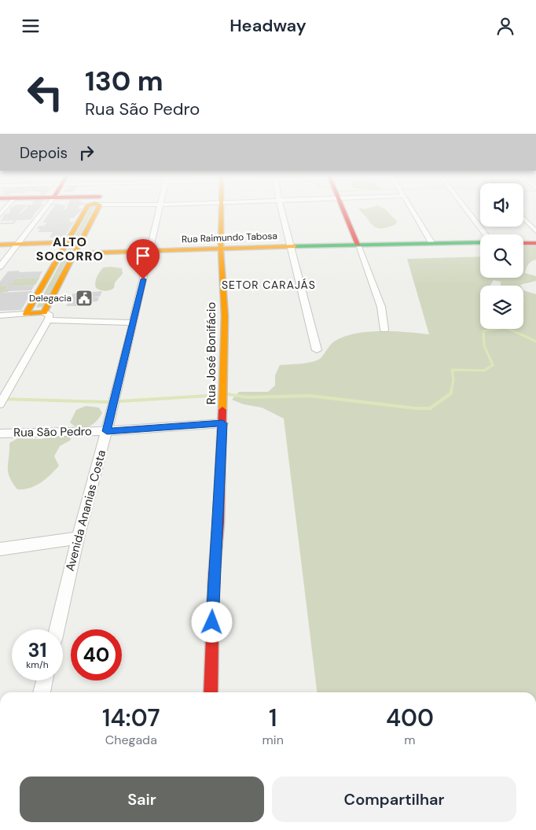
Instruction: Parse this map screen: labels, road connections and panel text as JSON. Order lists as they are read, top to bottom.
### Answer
{
  "streets": {
    "street": [
      "Rua Raimundo Tabosa",
      "Rua José Bonifácio",
      "Rua São Pedro",
      "Avenida Ananias Costa"
    ]
  },
  "crossings": [
    ["Rua Raimundo Tabosa", "Rua José Bonifácio"],
    ["Rua Raimundo Tabosa", "Avenida Ananias Costa"],
    ["Rua José Bonifácio", "Rua São Pedro"],
    ["Rua São Pedro", "Avenida Ananias Costa"]
  ],
  "districts": ["ALTO SOCORRO", "SETOR CARAJÁS"],
  "places": {
    "public building": ["Delegacia"]
  },
  "page": {
    "header": "Headway",
    "turn": ["130 m", "Rua São Pedro"],
    "then": "Depois",
    "speed": "31 km/h",
    "limit": "40",
    "eta": [
      "14:07",
      "Chegada",
      "1",
      "min",
      "400",
      "m"
    ],
    "buttons": ["Sair", "Compartilhar"]
  }
}
